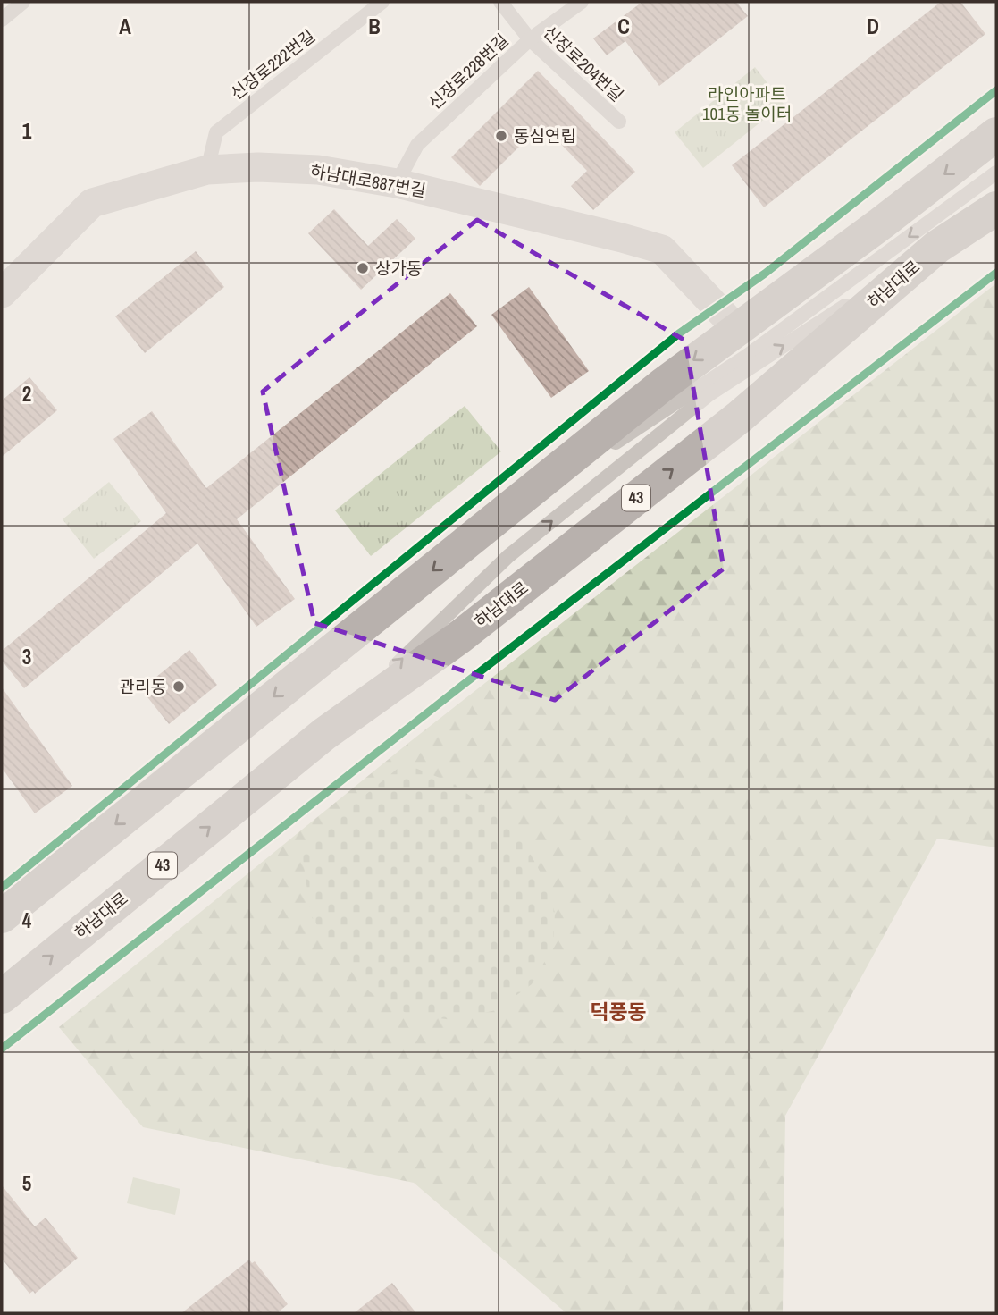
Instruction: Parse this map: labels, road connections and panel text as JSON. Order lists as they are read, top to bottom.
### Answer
{
  "streets": {
    "main road": ["하남대로", "43"],
    "street": ["하남대로887번길"],
    "lane": ["신장로204번길", "신장로222번길", "신장로228번길"]
  },
  "crossings": [
    ["신장로204번길", "신장로228번길"],
    ["신장로222번길", "하남대로887번길"],
    ["신장로228번길", "하남대로887번길"]
  ],
  "districts": ["덕풍동"],
  "parks": ["라인아파트 101동 놀이터"],
  "places": ["동심연립", "상가동", "관리동"],
  "grid": {
    "columns": [
      "A",
      "B",
      "C",
      "D"
    ],
    "rows": [
      "1",
      "2",
      "3",
      "4",
      "5"
    ]
  }
}
